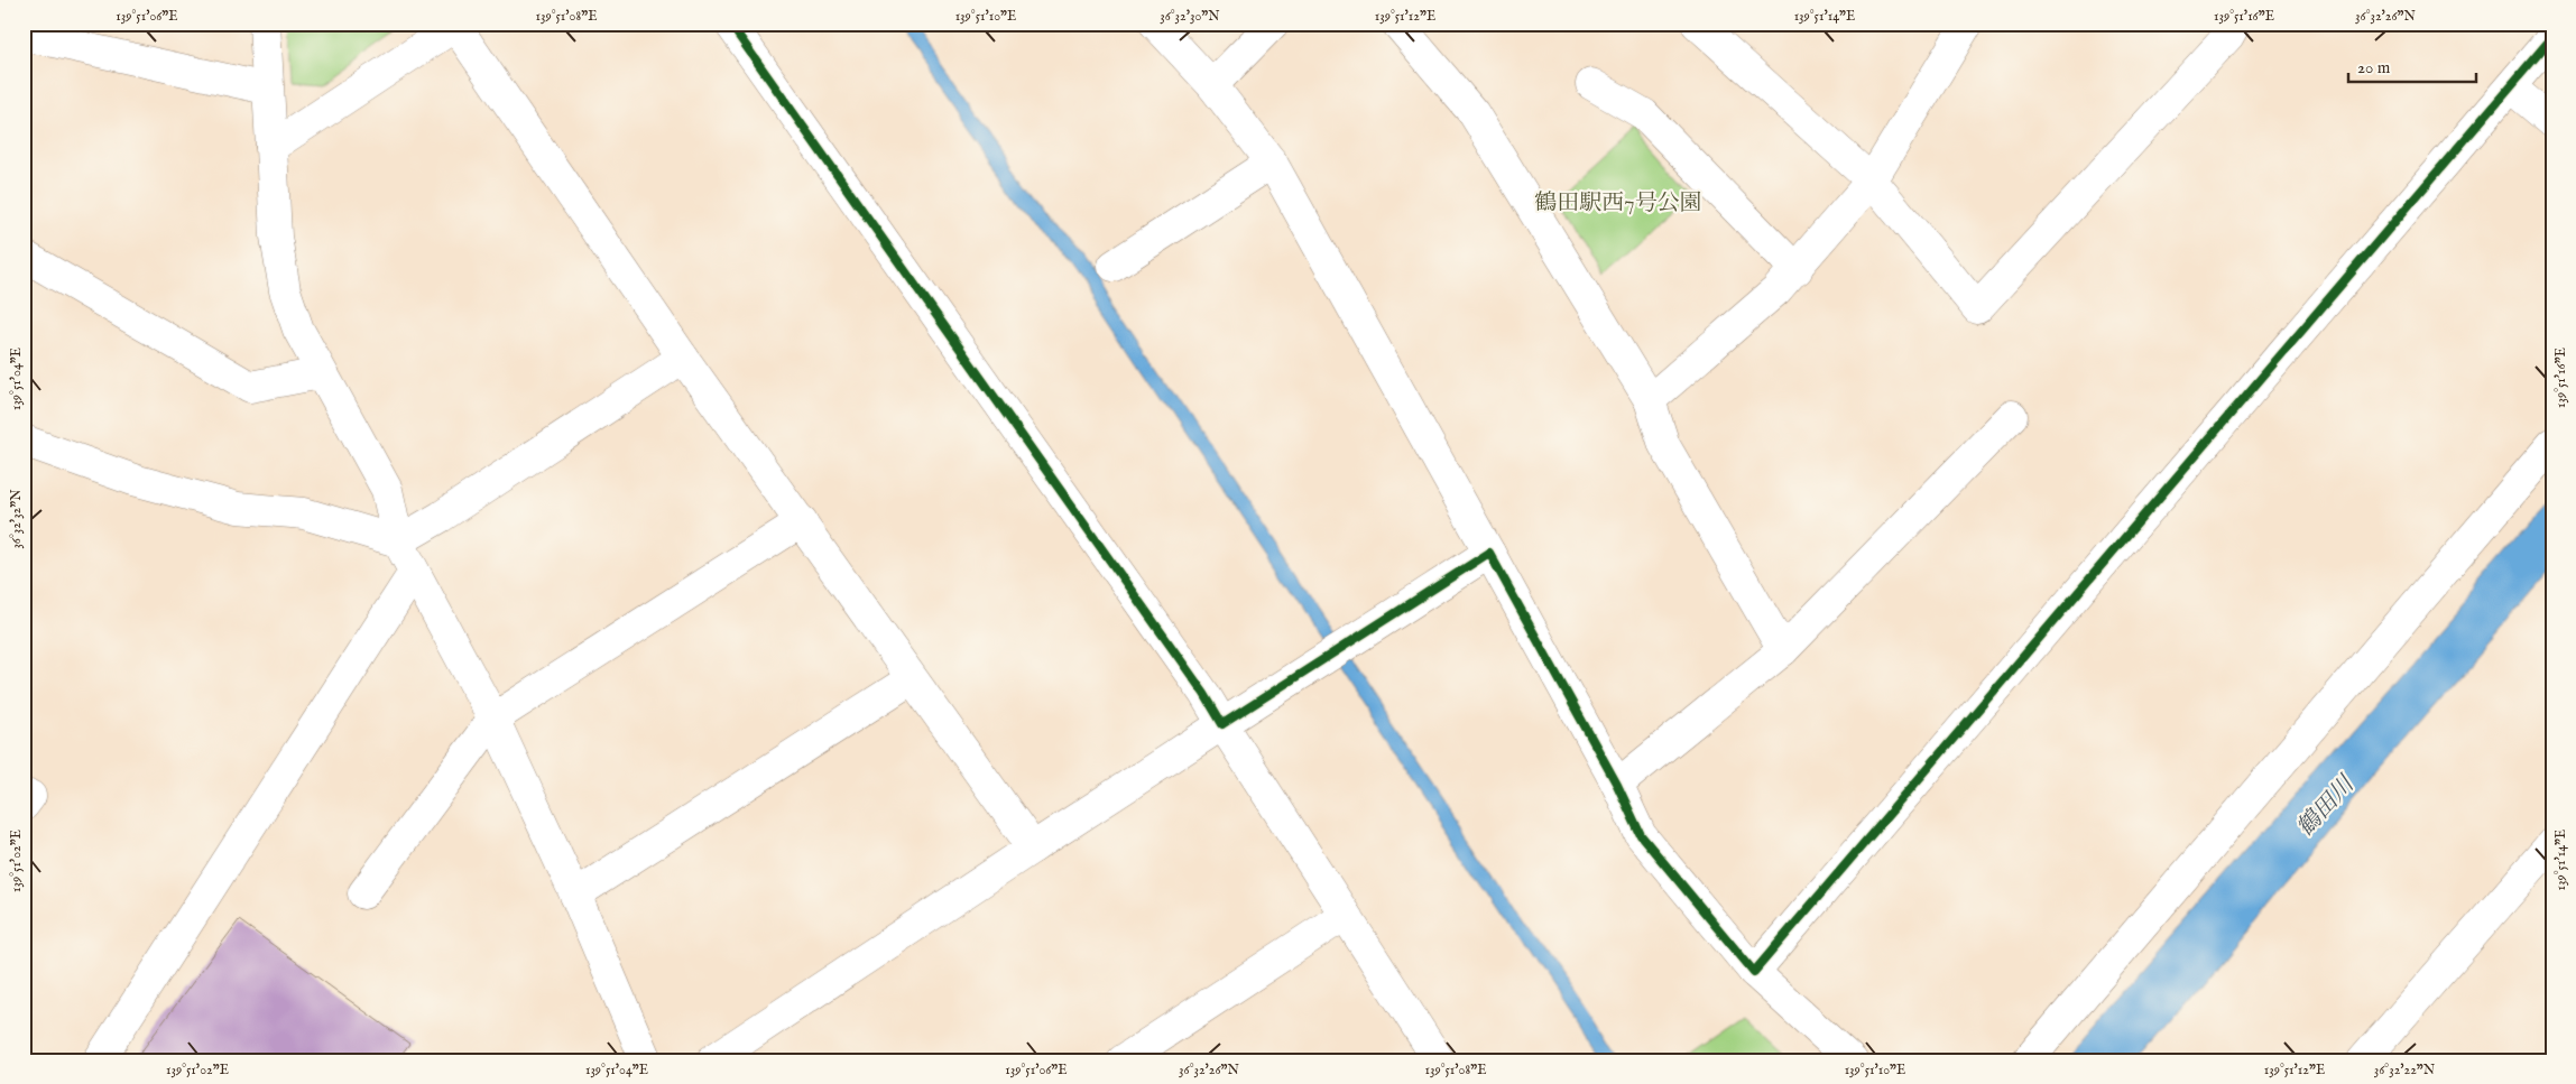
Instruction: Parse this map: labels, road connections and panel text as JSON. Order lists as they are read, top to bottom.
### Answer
{
  "water": ["鶴田川"],
  "parks": ["鶴田駅西7号公園"],
  "scale_bar": "20 m",
  "coordinates": [
    "139°51'06\"E",
    "139°51'08\"E",
    "139°51'10\"E",
    "36°32'30\"N",
    "139°51'12\"E",
    "139°51'14\"E",
    "139°51'16\"E",
    "36°32'26\"N",
    "139°51'04\"E",
    "36°32'32\"N",
    "139°51'02\"E",
    "36°32'22\"N"
  ]
}
